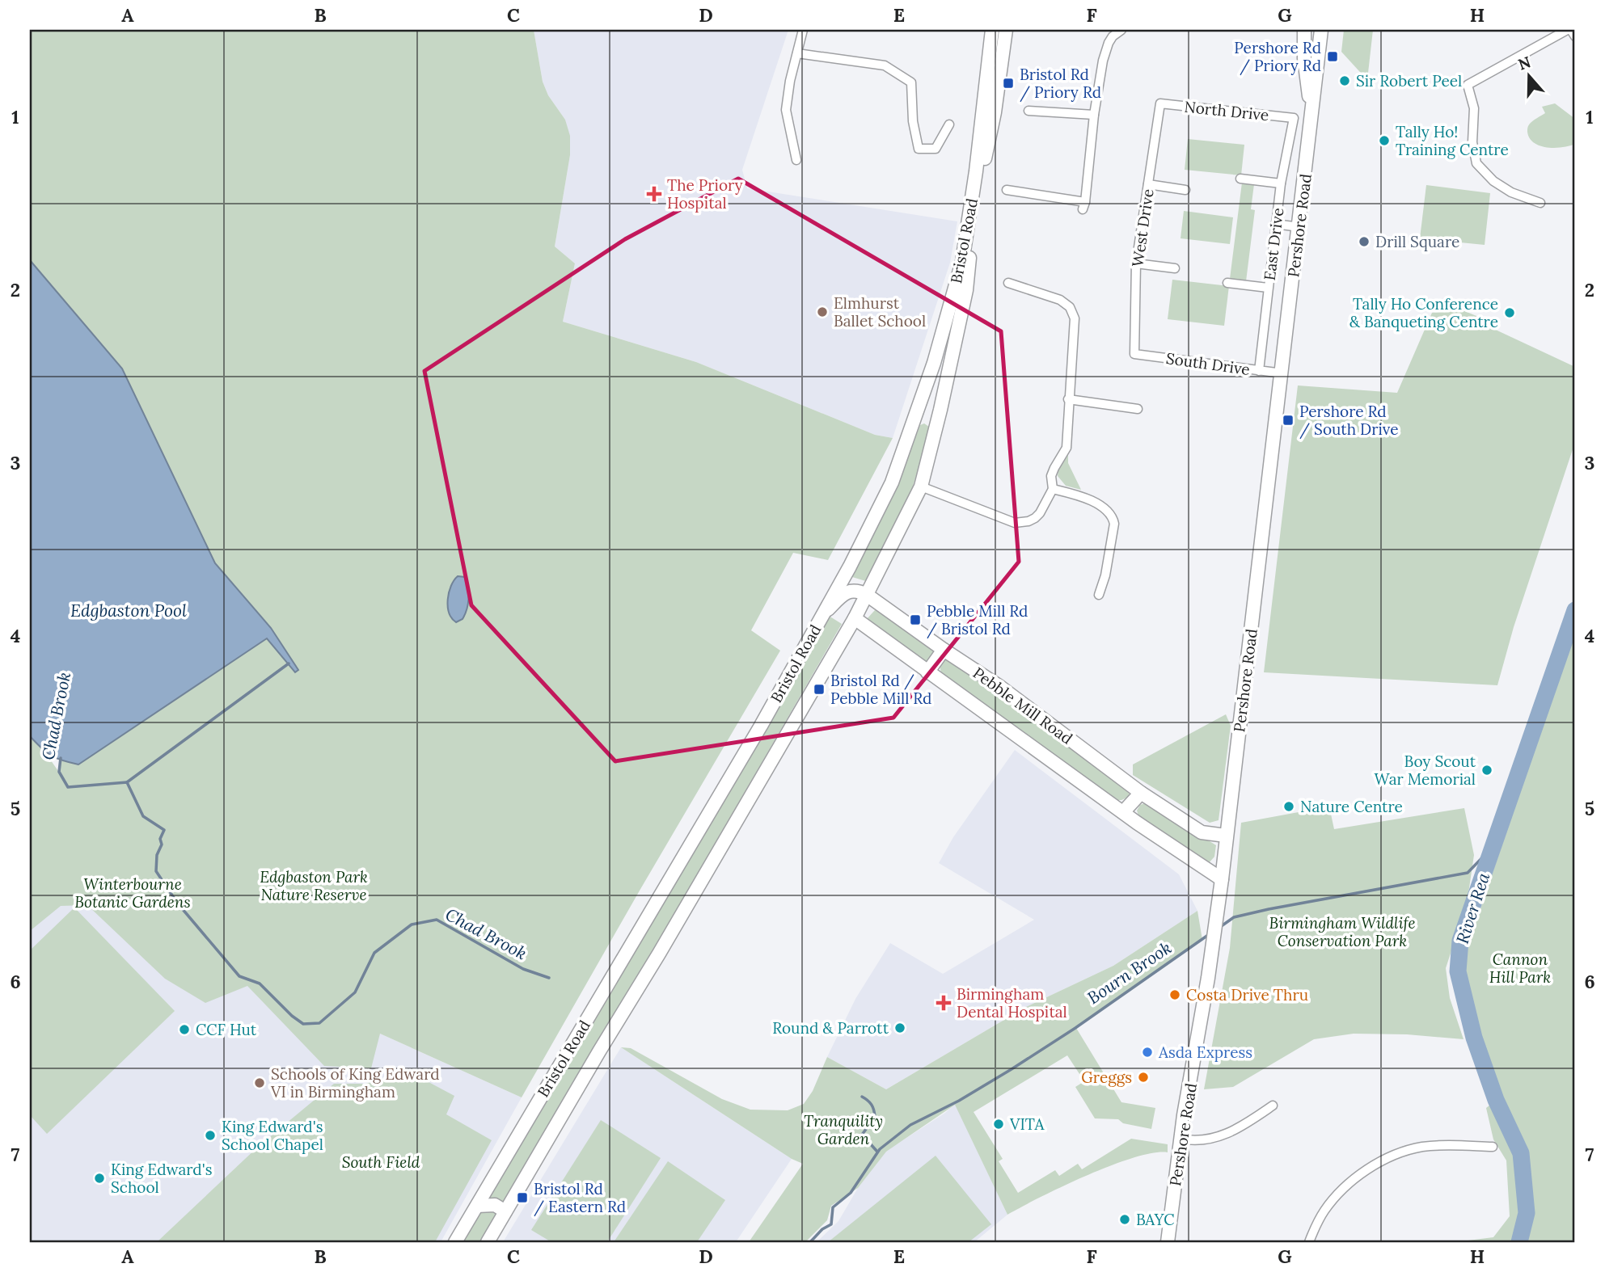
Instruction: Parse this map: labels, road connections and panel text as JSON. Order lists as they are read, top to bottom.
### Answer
{
  "streets": {
    "main road": ["Pershore Road", "Bristol Road", "Pebble Mill Road"],
    "street": [
      "North Drive",
      "West Drive",
      "East Drive",
      "South Drive"
    ]
  },
  "crossings": [
    ["North Drive", "West Drive"],
    ["North Drive", "East Drive"],
    ["Pershore Road", "South Drive"],
    ["Pershore Road", "Pebble Mill Road"],
    ["West Drive", "South Drive"],
    ["Bristol Road", "Pebble Mill Road"],
    ["East Drive", "South Drive"]
  ],
  "water": [
    "Edgbaston Pool",
    "Chad Brook",
    "River Rea",
    "Bourn Brook"
  ],
  "parks": [
    "Edgbaston Park Nature Reserve",
    "Winterbourne Botanic Gardens",
    "Birmingham Wildlife Conservation Park",
    "Cannon Hill Park",
    "Tranquility Garden",
    "South Field"
  ],
  "places": {
    "transit": [
      "Pershore Rd / Priory Rd",
      "Bristol Rd / Priory Rd",
      "Pershore Rd / South Drive",
      "Pebble Mill Rd / Bristol Rd",
      "Bristol Rd / Pebble Mill Rd",
      "Bristol Rd / Eastern Rd"
    ],
    "other": [
      "Sir Robert Peel",
      "Tally Ho! Training Centre",
      "Drill Square",
      "Elmhurst Ballet School",
      "Tally Ho Conference & Banqueting Centre",
      "Boy Scout War Memorial",
      "Nature Centre",
      "Costa Drive Thru",
      "Round & Parrott",
      "CCF Hut",
      "Asda Express",
      "Greggs",
      "Schools of King Edward VI in Birmingham",
      "VITA",
      "King Edward's School Chapel",
      "King Edward's School",
      "BAYC"
    ],
    "health": ["The Priory Hospital", "Birmingham Dental Hospital"]
  },
  "north": "top",
  "grid": {
    "columns": [
      "A",
      "B",
      "C",
      "D",
      "E",
      "F",
      "G",
      "H"
    ],
    "rows": [
      "1",
      "2",
      "3",
      "4",
      "5",
      "6",
      "7"
    ]
  }
}
